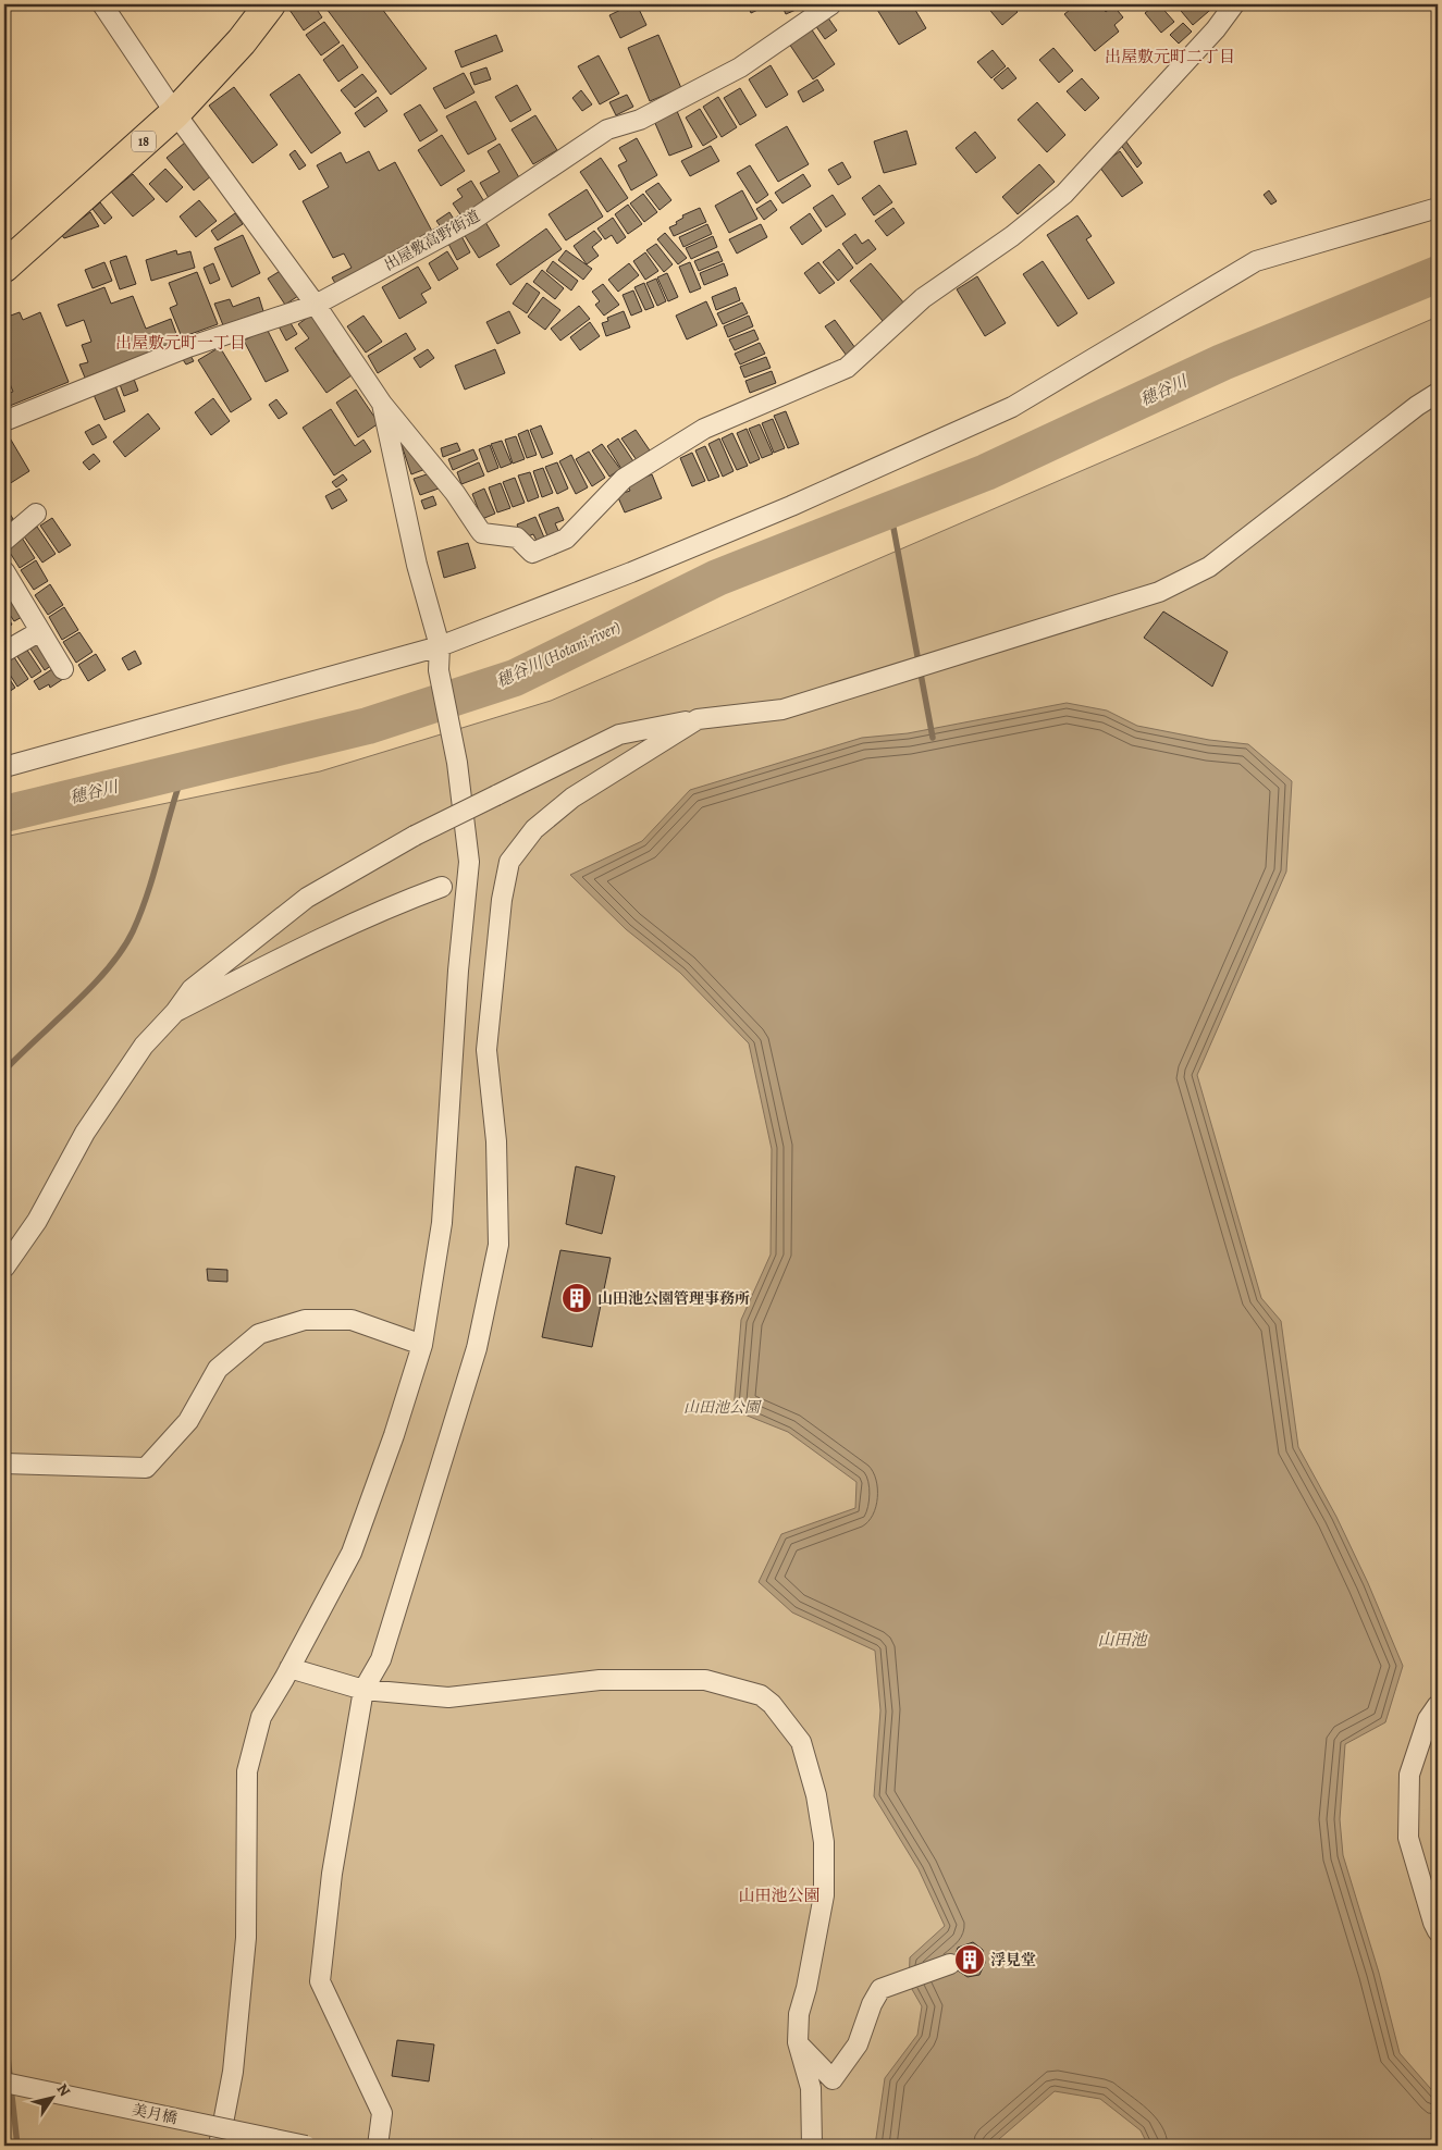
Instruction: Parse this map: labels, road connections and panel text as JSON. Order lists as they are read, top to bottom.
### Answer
{
  "streets": {
    "main road": ["18"],
    "street": ["出屋敷高野街道", "美月橋"]
  },
  "districts": ["出屋敷元町二丁目", "出屋敷元町一丁目", "山田池公園"],
  "water": ["穂谷川", "穂谷川 (Hotani river)", "山田池"],
  "parks": ["山田池公園"],
  "places": {
    "building": ["山田池公園管理事務所", "浮見堂"]
  },
  "north": "top right"
}
